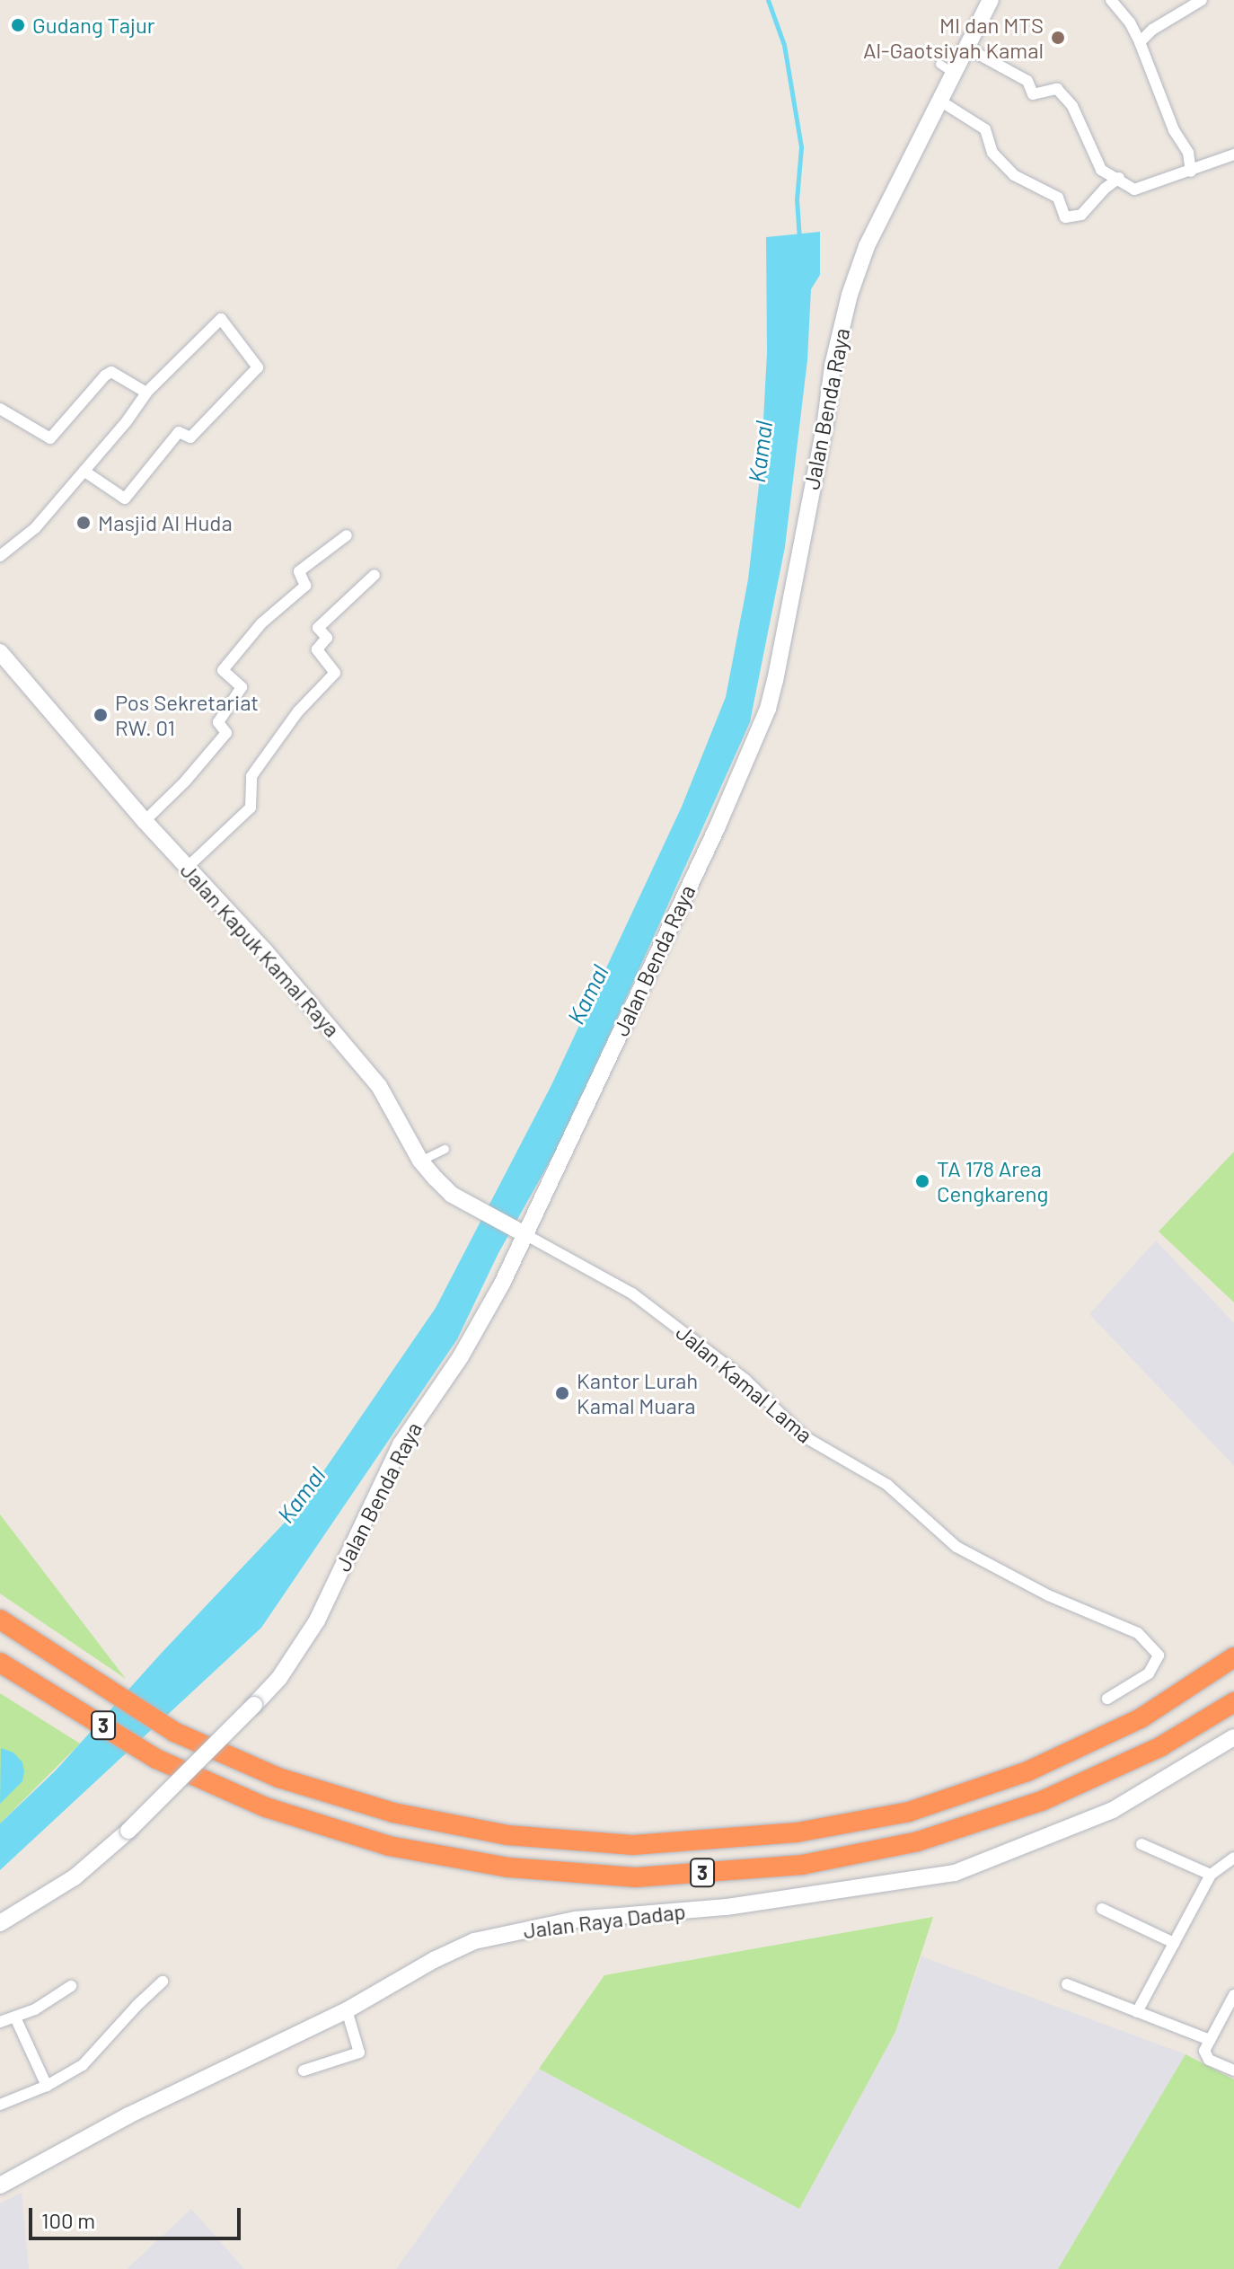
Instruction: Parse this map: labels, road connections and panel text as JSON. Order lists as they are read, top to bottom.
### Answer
{
  "streets": {
    "highway": ["3"],
    "main road": ["Jalan Benda Raya", "Jalan Kapuk Kamal Raya", "Jalan Raya Dadap"],
    "street": ["Jalan Kamal Lama"]
  },
  "crossings": [
    ["Jalan Benda Raya", "Jalan Kapuk Kamal Raya"],
    ["Jalan Benda Raya", "Jalan Kamal Lama"],
    ["Jalan Kapuk Kamal Raya", "Jalan Kamal Lama"]
  ],
  "water": ["Kamal"],
  "places": [
    "Gudang Tajur",
    "MI dan MTS Al-Gaotsiyah Kamal",
    "Masjid Al Huda",
    "Pos Sekretariat RW. 01",
    "TA 178 Area Cengkareng",
    "Kantor Lurah Kamal Muara"
  ],
  "scale_bar": "100 m"
}
